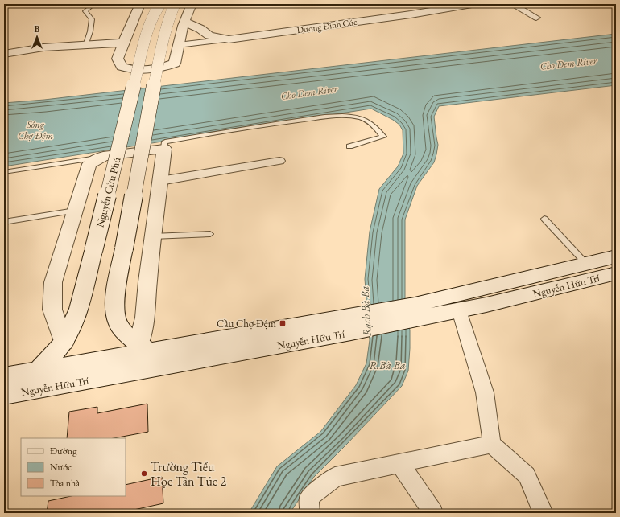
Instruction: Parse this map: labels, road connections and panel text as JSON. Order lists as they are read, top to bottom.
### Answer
{
  "streets": {
    "main road": ["Dương Đình Cúc", "Nguyễn Cửu Phú", "Nguyễn Hữu Trí"]
  },
  "crossings": [
    ["Nguyễn Cửu Phú", "Nguyễn Hữu Trí"]
  ],
  "water": [
    "Cho Dem River",
    "Sông Chợ Đệm",
    "Rạch Bà Ba",
    "R.Bà Ba"
  ],
  "places": {
    "transit": ["Cầu Chợ Đệm"],
    "other": ["Trường Tiểu Học Tân Túc 2"]
  },
  "legend": ["Đường", "Nước", "Tòa nhà"],
  "north": "top"
}
